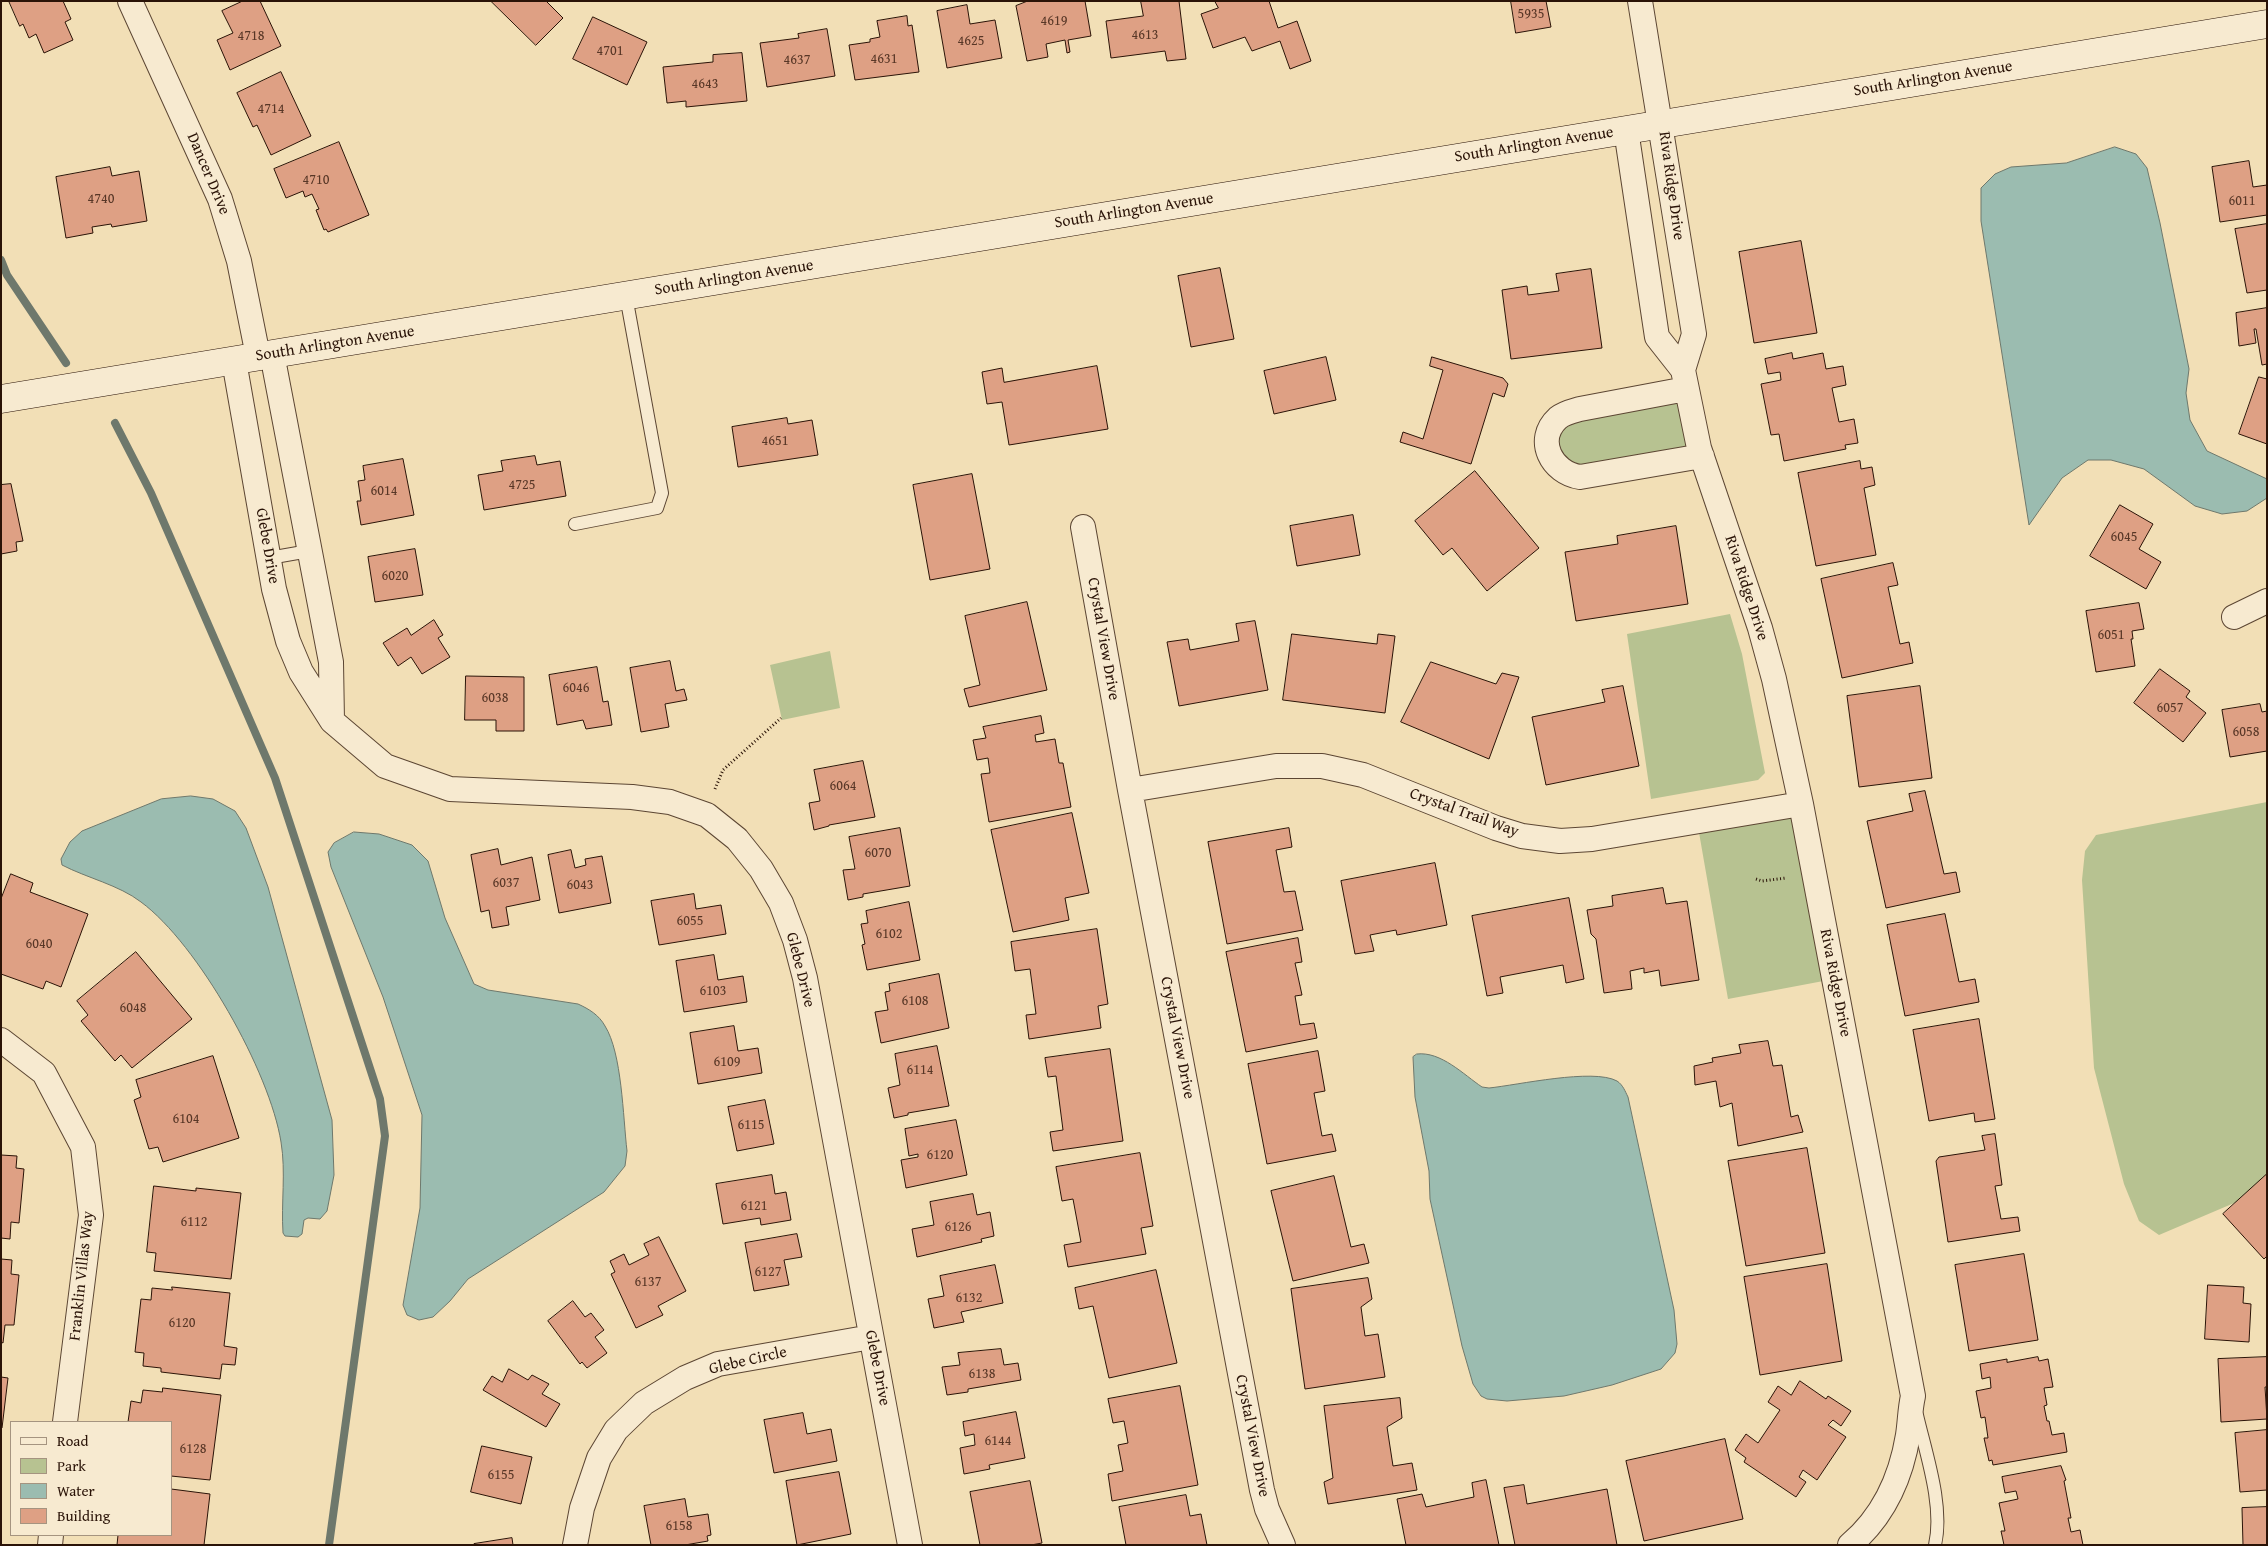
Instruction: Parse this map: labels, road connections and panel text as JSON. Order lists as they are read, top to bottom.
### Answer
{
  "streets": {
    "main road": ["South Arlington Avenue"],
    "street": [
      "Dancer Drive",
      "Riva Ridge Drive",
      "Glebe Drive",
      "Crystal View Drive",
      "Crystal Trail Way",
      "Franklin Villas Way",
      "Glebe Circle"
    ]
  },
  "crossings": [
    ["South Arlington Avenue", "Dancer Drive"],
    ["South Arlington Avenue", "Riva Ridge Drive"],
    ["South Arlington Avenue", "Glebe Drive"],
    ["Dancer Drive", "Glebe Drive"],
    ["Riva Ridge Drive", "Crystal Trail Way"],
    ["Glebe Drive", "Glebe Circle"],
    ["Crystal View Drive", "Crystal Trail Way"]
  ],
  "house_numbers": [
    "5935",
    "4619",
    "4613",
    "4718",
    "4625",
    "4701",
    "4631",
    "4637",
    "4643",
    "4714",
    "4710",
    "4740",
    "6011",
    "4651",
    "4725",
    "6014",
    "6045",
    "6020",
    "6051",
    "6046",
    "6038",
    "6057",
    "6058",
    "6064",
    "6070",
    "6037",
    "6043",
    "6055",
    "6102",
    "6040",
    "6103",
    "6108",
    "6048",
    "6109",
    "6114",
    "6104",
    "6115",
    "6120",
    "6121",
    "6112",
    "6126",
    "6127",
    "6137",
    "6132",
    "6120",
    "6138",
    "6144",
    "6128",
    "6155",
    "6158"
  ],
  "legend": [
    "Road",
    "Park",
    "Water",
    "Building"
  ]
}
